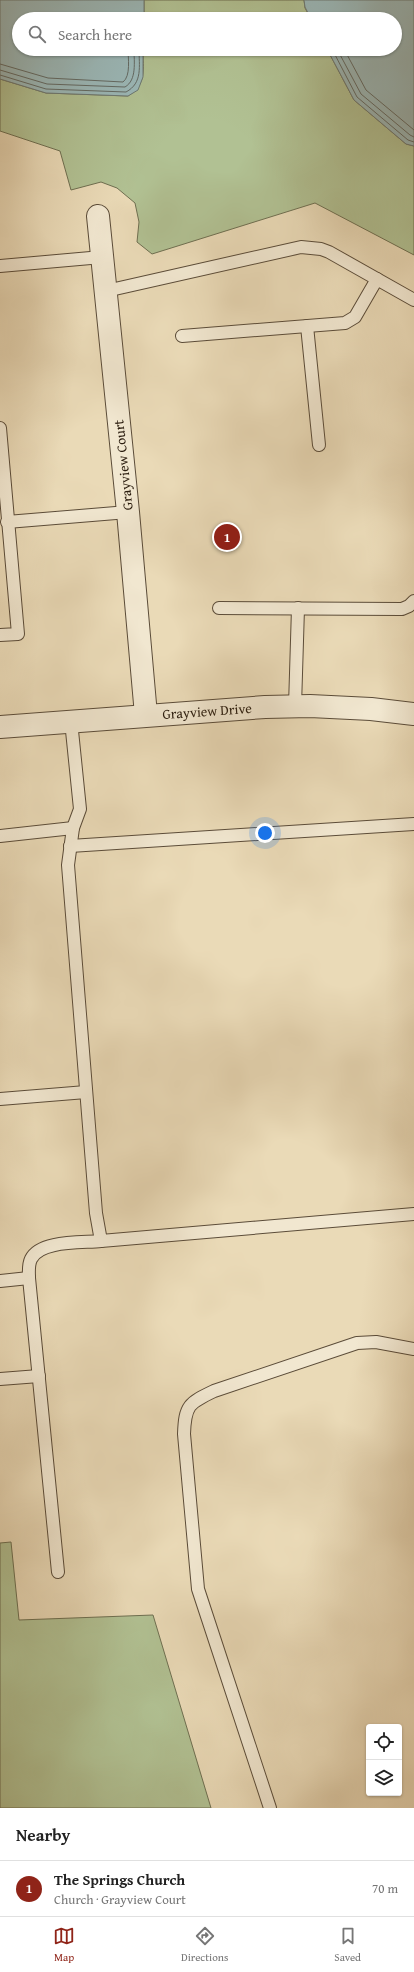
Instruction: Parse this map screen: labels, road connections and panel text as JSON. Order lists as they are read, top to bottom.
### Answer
{
  "streets": {
    "street": ["Grayview Court", "Grayview Drive"]
  },
  "crossings": [
    ["Grayview Court", "Grayview Drive"]
  ],
  "page": {
    "search": "Search here",
    "pins": "1",
    "heading": "Nearby",
    "list": [
      {
        "mark": "1",
        "name": "The Springs Church",
        "note": "Church · Grayview Court",
        "value": "70 m"
      }
    ],
    "nav": ["Map", "Directions", "Saved"]
  }
}
